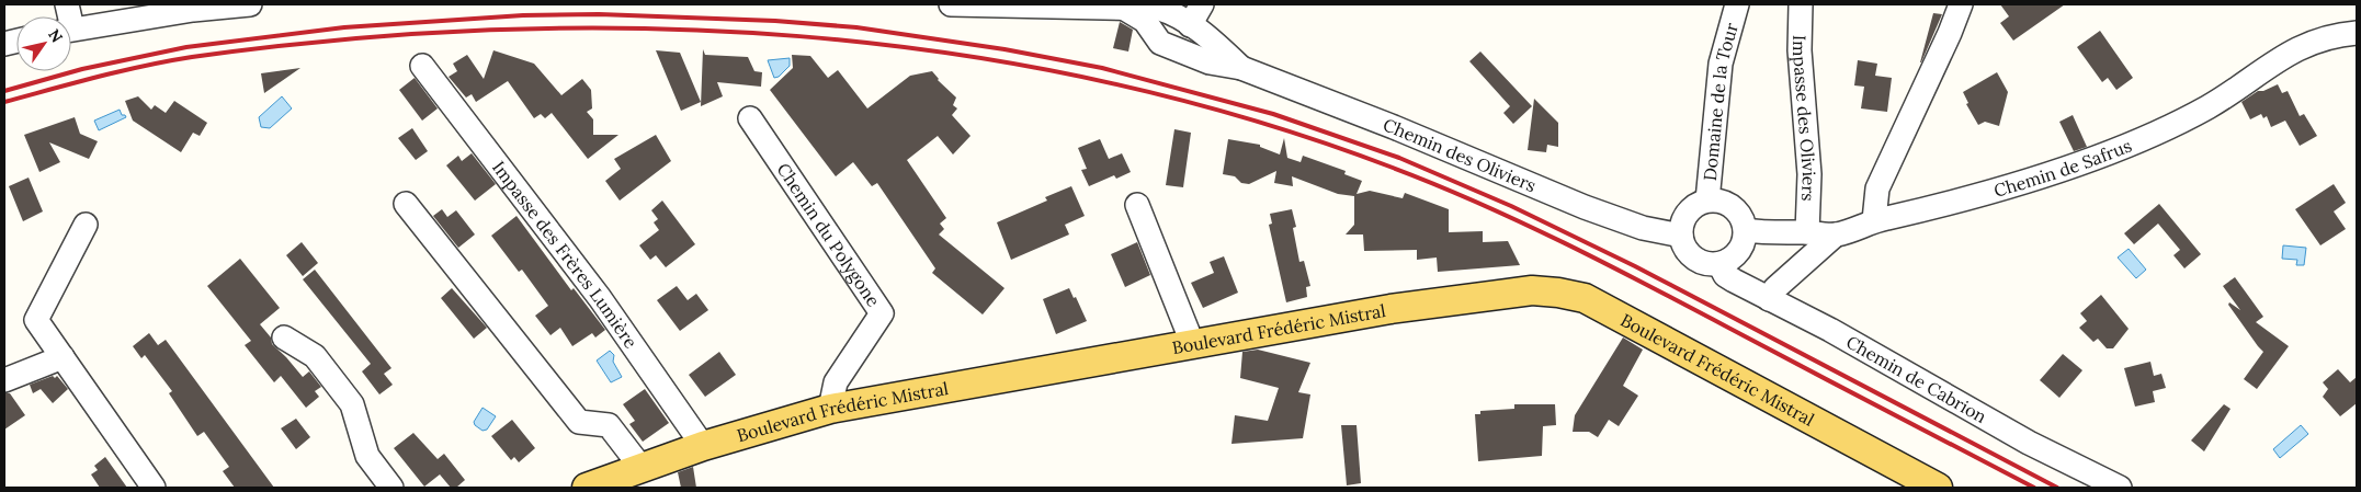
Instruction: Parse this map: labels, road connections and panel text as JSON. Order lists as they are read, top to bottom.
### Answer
{
  "streets": {
    "main road": ["Boulevard Frédéric Mistral"],
    "street": [
      "Domaine de la Tour",
      "Impasse des Oliviers",
      "Chemin des Oliviers",
      "Chemin de Safrus",
      "Chemin du Polygone",
      "Impasse des Frères Lumière",
      "Chemin de Cabrion"
    ]
  },
  "crossings": [
    ["Domaine de la Tour", "Chemin des Oliviers"],
    ["Domaine de la Tour", "Chemin de Safrus"],
    ["Domaine de la Tour", "Chemin de Cabrion"],
    ["Impasse des Oliviers", "Chemin de Safrus"],
    ["Chemin des Oliviers", "Chemin de Safrus"],
    ["Chemin des Oliviers", "Chemin de Cabrion"],
    ["Chemin de Safrus", "Chemin de Cabrion"],
    ["Chemin du Polygone", "Boulevard Frédéric Mistral"],
    ["Impasse des Frères Lumière", "Boulevard Frédéric Mistral"]
  ],
  "north": "top right"
}
